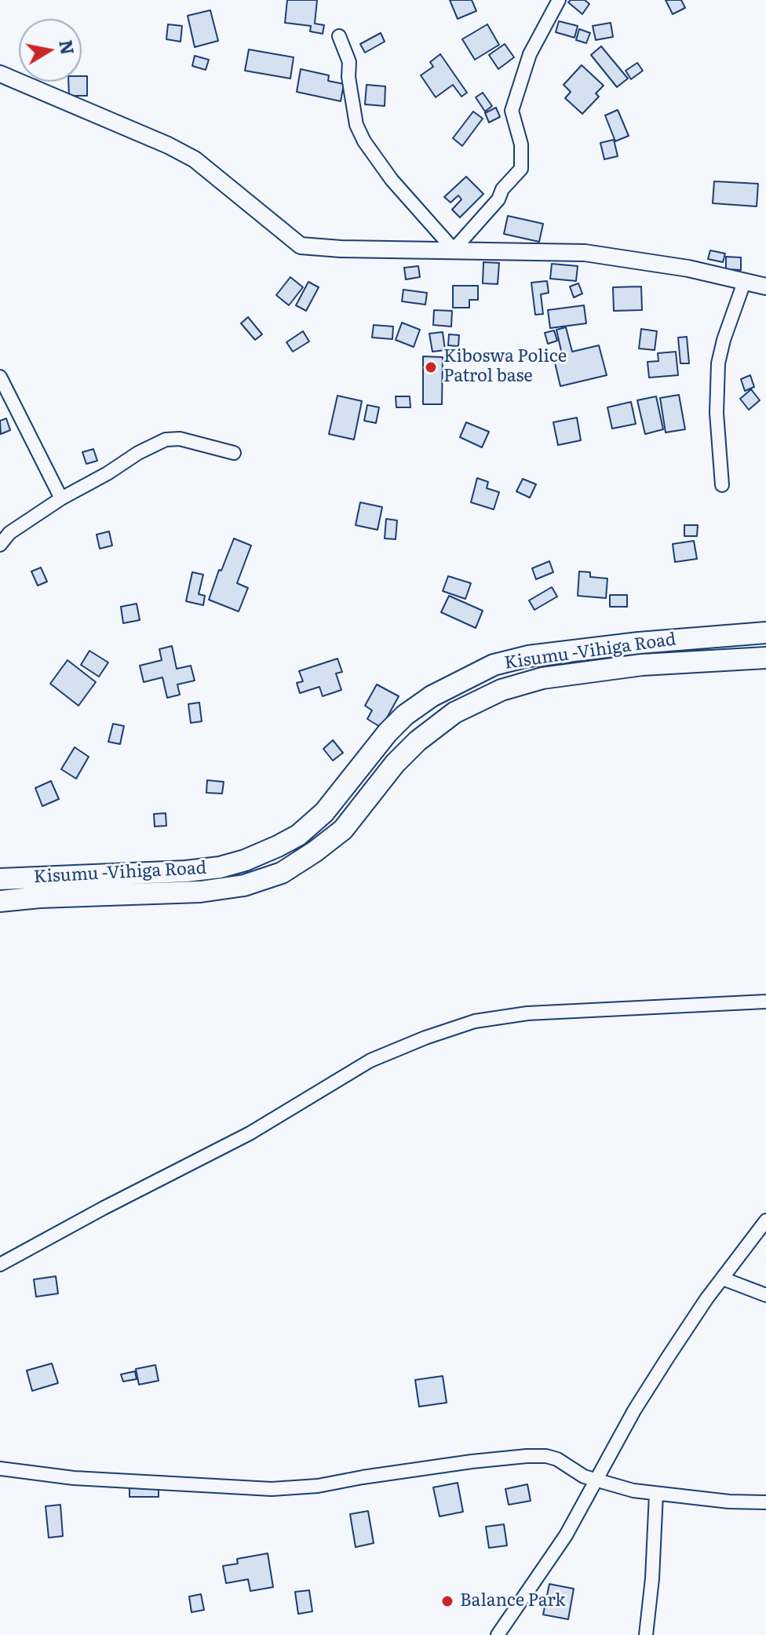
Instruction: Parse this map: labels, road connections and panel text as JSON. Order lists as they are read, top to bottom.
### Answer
{
  "streets": {
    "highway": ["Kisumu -Vihiga Road"]
  },
  "places": ["Kiboswa Police Patrol base", "Balance Park"],
  "north": "right"
}
